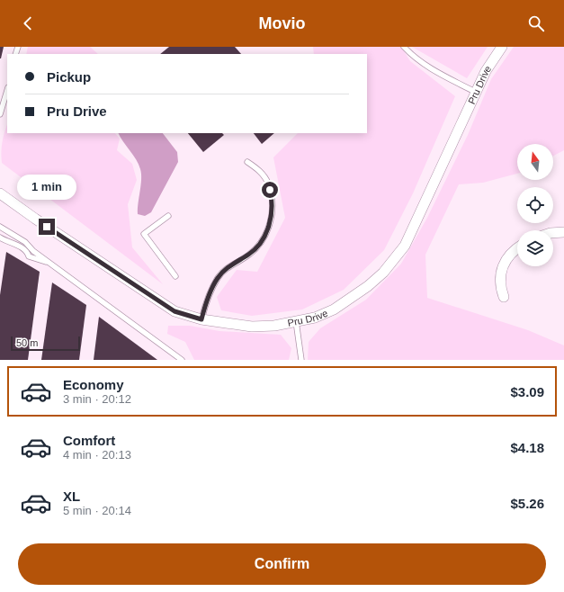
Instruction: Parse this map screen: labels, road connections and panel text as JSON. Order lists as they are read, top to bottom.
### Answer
{
  "streets": {
    "street": ["Pru Drive"]
  },
  "scale_bar": "50 m",
  "north": "top",
  "page": {
    "header": "Movio",
    "banner": ["Pickup", "Pru Drive"],
    "bubble": "1 min",
    "scale": "50 m",
    "list": [
      {
        "name": "Economy",
        "note": "3 min · 20:12",
        "value": "$3.09"
      },
      {
        "name": "Comfort",
        "note": "4 min · 20:13",
        "value": "$4.18"
      },
      {
        "name": "XL",
        "note": "5 min · 20:14",
        "value": "$5.26"
      }
    ],
    "buttons": "Confirm"
  }
}
